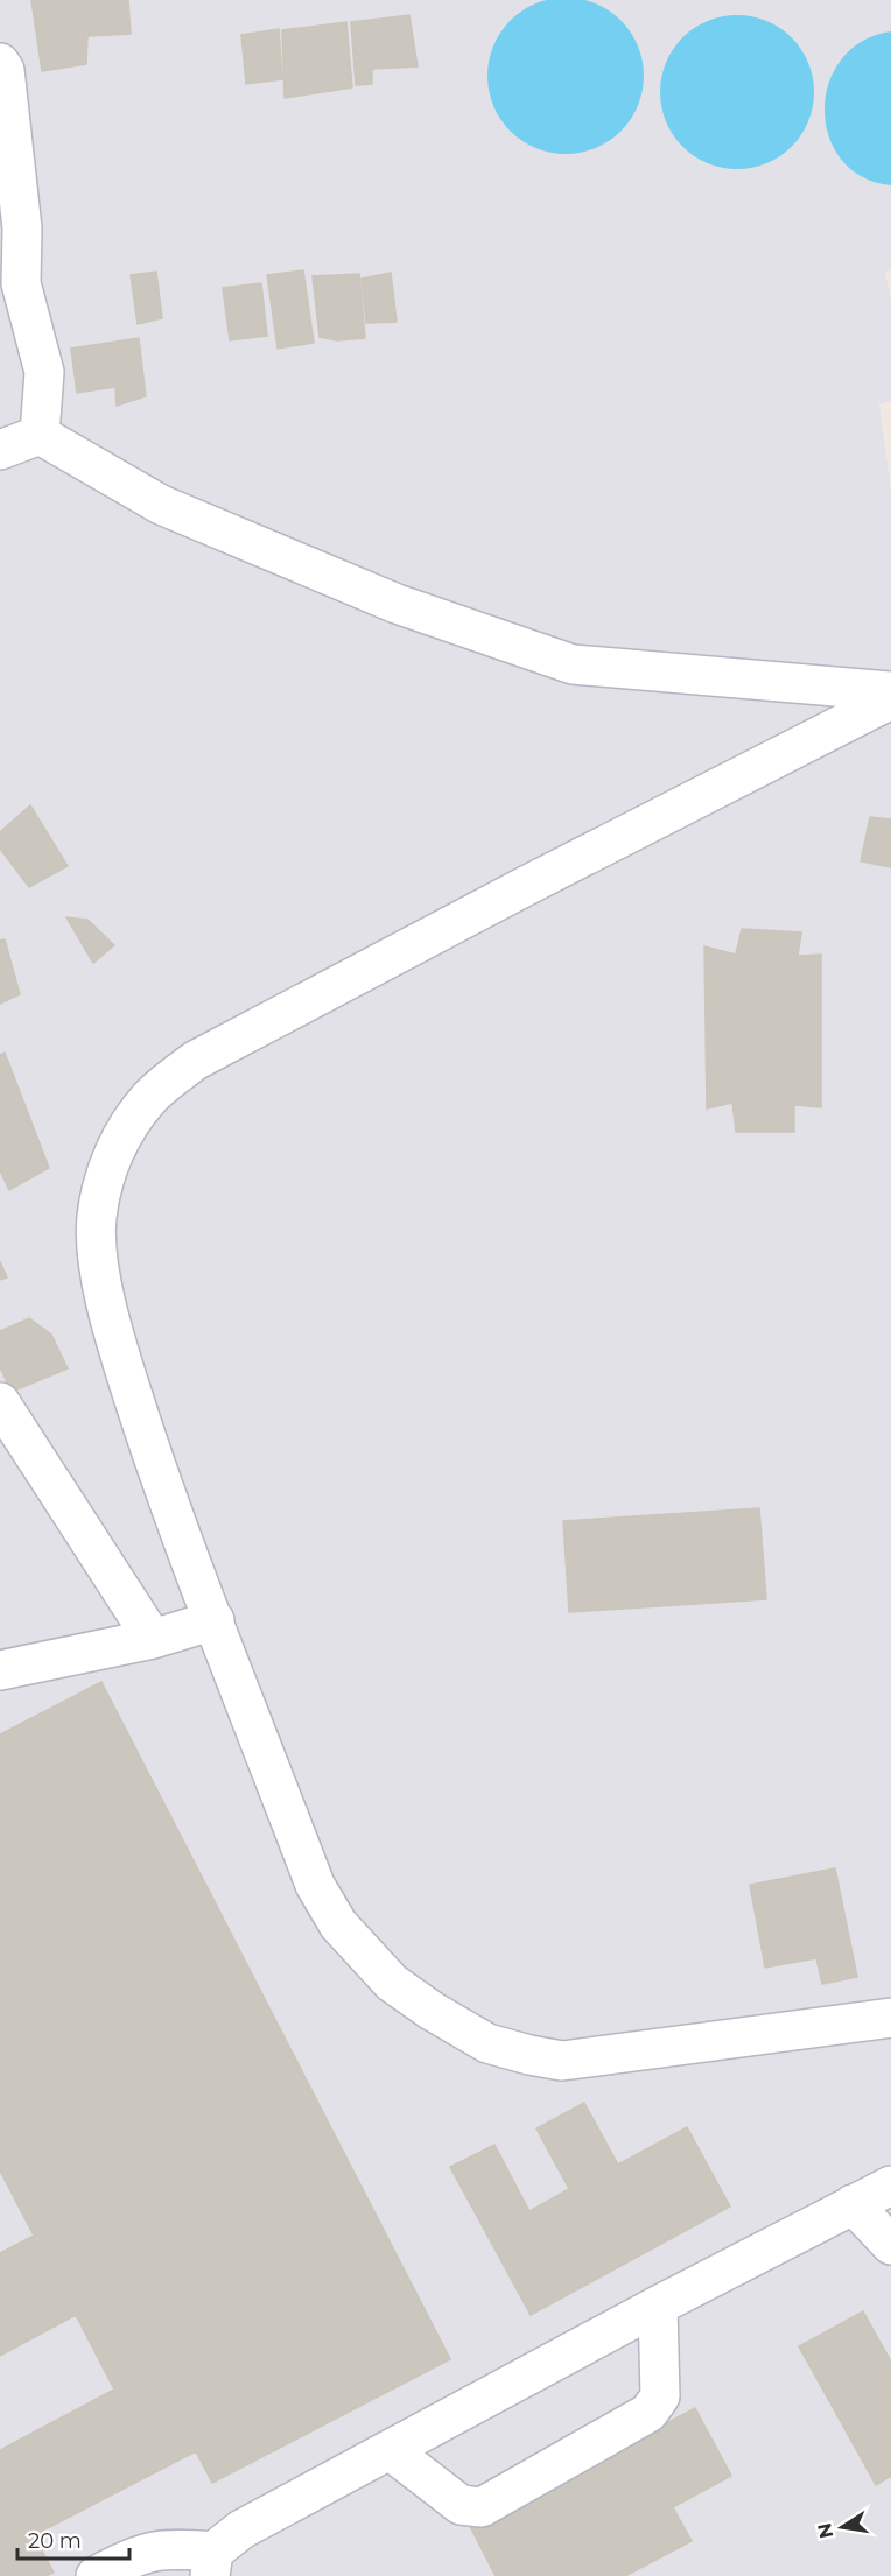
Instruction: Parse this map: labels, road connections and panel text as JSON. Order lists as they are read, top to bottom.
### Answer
{
  "scale_bar": "20 m",
  "north": "left"
}
